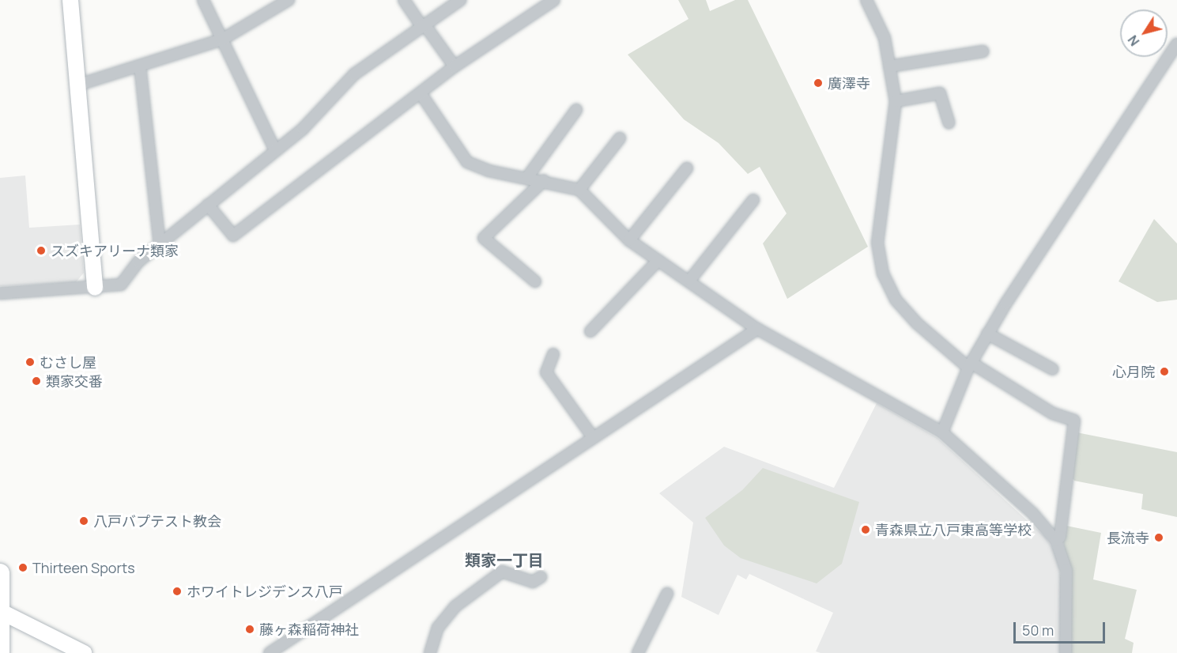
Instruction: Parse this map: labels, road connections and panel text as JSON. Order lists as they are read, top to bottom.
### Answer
{
  "districts": ["類家一丁目"],
  "places": [
    "廣澤寺",
    "スズキアリーナ類家",
    "むさし屋",
    "心月院",
    "類家交番",
    "八戸バプテスト教会",
    "青森県立八戸東高等学校",
    "長流寺",
    "Thirteen Sports",
    "ホワイトレジデンス八戸",
    "藤ヶ森稲荷神社"
  ],
  "scale_bar": "50 m",
  "north": "bottom left"
}
